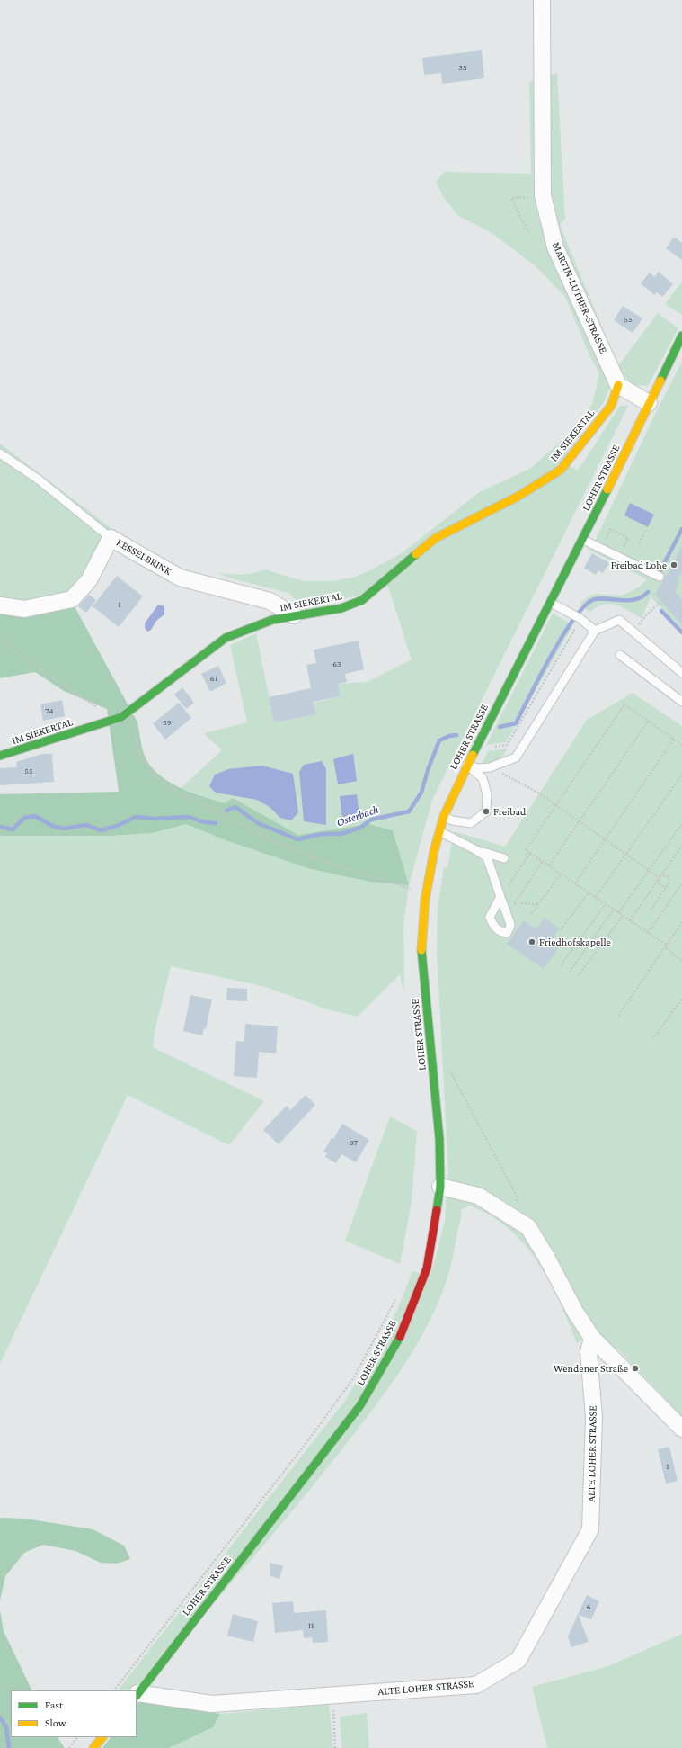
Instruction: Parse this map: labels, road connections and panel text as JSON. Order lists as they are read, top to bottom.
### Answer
{
  "streets": {
    "street": [
      "MARTIN-LUTHER-STRASSE",
      "IM SIEKERTAL",
      "LOHER STRASSE",
      "KESSELBRINK",
      "ALTE LOHER STRASSE"
    ]
  },
  "crossings": [
    ["MARTIN-LUTHER-STRASSE", "IM SIEKERTAL"],
    ["IM SIEKERTAL", "KESSELBRINK"],
    ["LOHER STRASSE", "ALTE LOHER STRASSE"]
  ],
  "water": ["Osterbach"],
  "places": [
    "Freibad Lohe",
    "Freibad",
    "Friedhofskapelle",
    "Wendener Straße"
  ],
  "house_numbers": [
    "35",
    "55",
    "1",
    "63",
    "61",
    "74",
    "59",
    "55",
    "87",
    "1",
    "6",
    "11"
  ],
  "legend": ["Fast", "Slow"]
}
